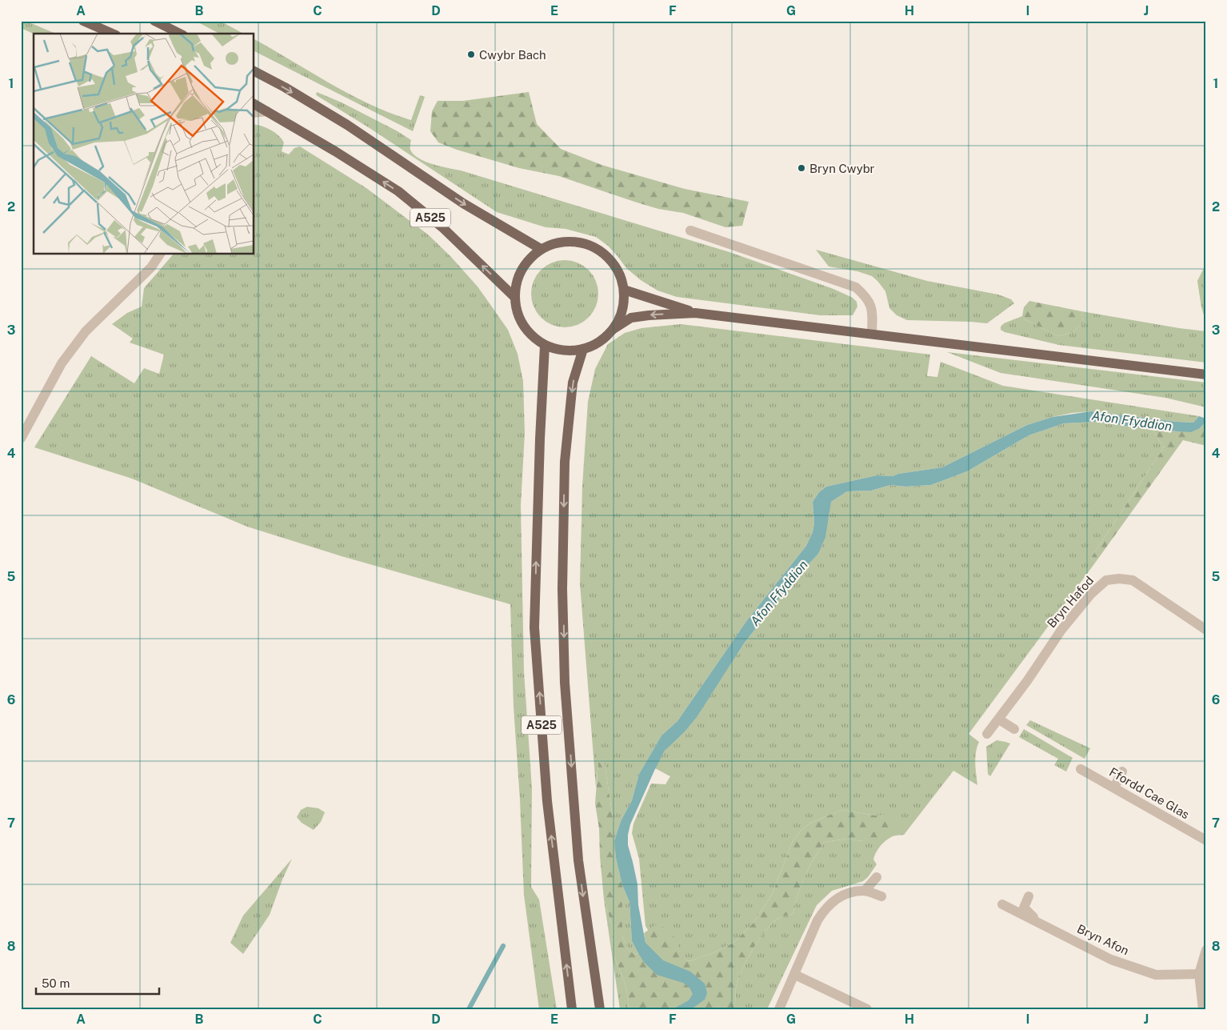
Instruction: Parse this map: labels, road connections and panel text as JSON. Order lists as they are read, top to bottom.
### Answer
{
  "streets": {
    "main road": ["A525"],
    "street": ["Bryn Hafod", "Ffordd Cae Glas", "Bryn Afon"]
  },
  "water": ["Afon Ffyddion"],
  "places": ["Cwybr Bach", "Bryn Cwybr"],
  "scale_bar": "50 m",
  "grid": {
    "columns": [
      "A",
      "B",
      "C",
      "D",
      "E",
      "F",
      "G",
      "H",
      "I",
      "J"
    ],
    "rows": [
      "1",
      "2",
      "3",
      "4",
      "5",
      "6",
      "7",
      "8"
    ]
  }
}
